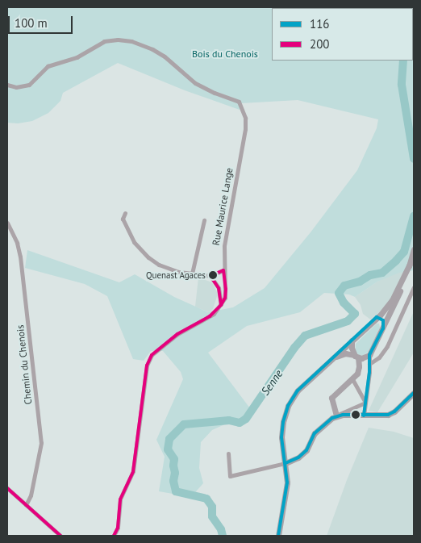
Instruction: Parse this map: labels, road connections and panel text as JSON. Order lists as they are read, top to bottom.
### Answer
{
  "streets": {
    "street": ["Rue Maurice Lange", "Chemin du Chenois"]
  },
  "water": ["Senne"],
  "parks": ["Bois du Chenois"],
  "places": ["Quenast Agaces"],
  "lines": ["transit line 200", "transit line 116"],
  "legend": ["116", "200"],
  "scale_bar": "100 m"
}
